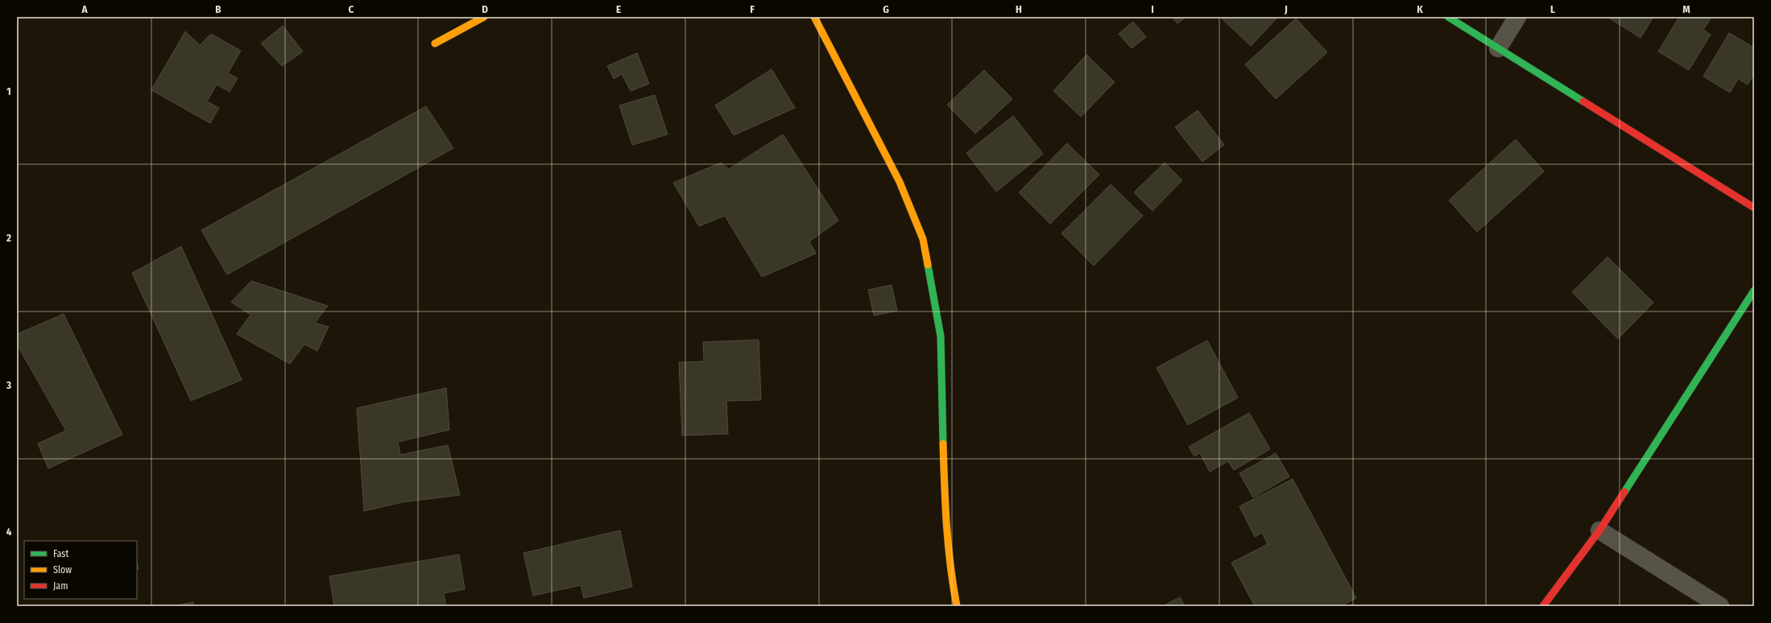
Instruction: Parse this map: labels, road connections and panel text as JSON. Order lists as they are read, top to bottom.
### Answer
{
  "legend": ["Fast", "Slow", "Jam"],
  "grid": {
    "columns": [
      "A",
      "B",
      "C",
      "D",
      "E",
      "F",
      "G",
      "H",
      "I",
      "J",
      "K",
      "L",
      "M"
    ],
    "rows": [
      "1",
      "2",
      "3",
      "4"
    ]
  }
}
